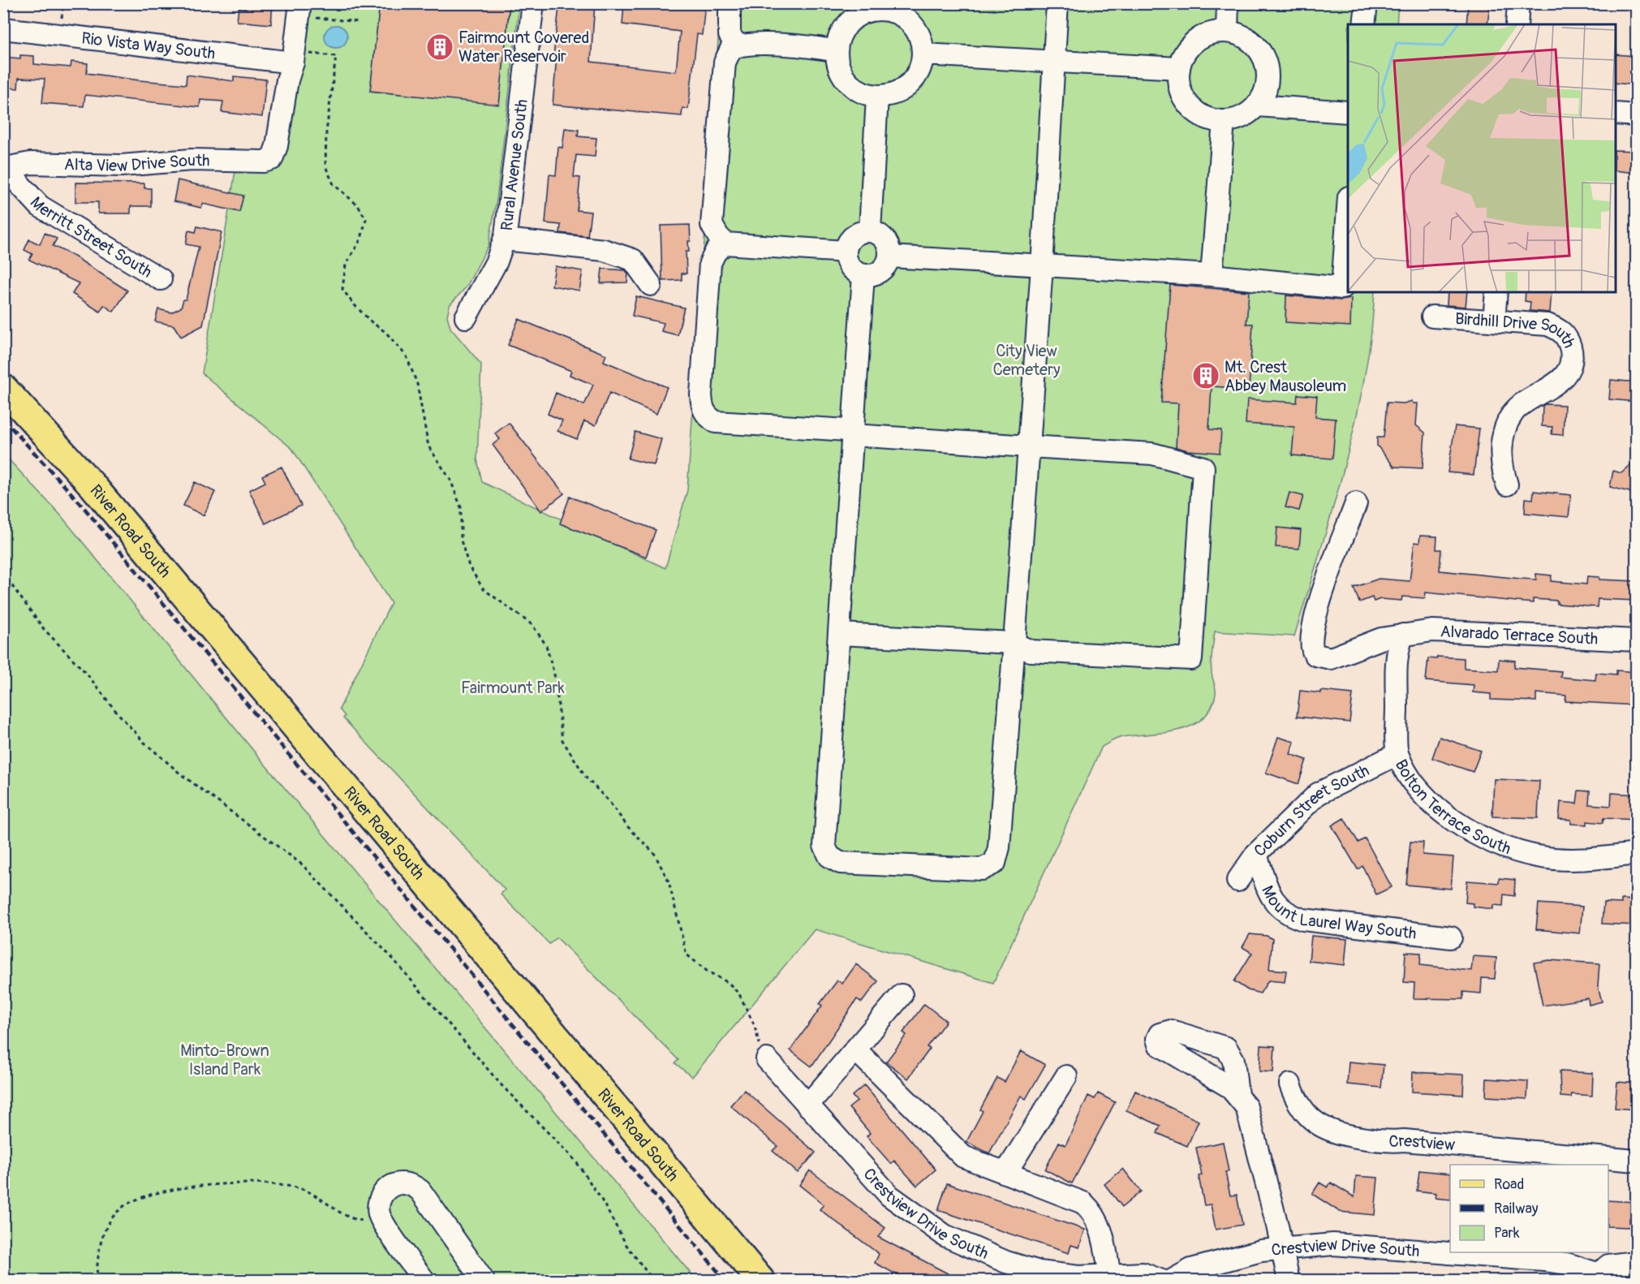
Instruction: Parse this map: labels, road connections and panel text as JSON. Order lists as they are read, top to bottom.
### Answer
{
  "streets": {
    "main road": ["River Road South"],
    "street": [
      "Rio Vista Way South",
      "Alta View Drive South",
      "Rural Avenue South",
      "Merritt Street South",
      "Birdhill Drive South",
      "Alvarado Terrace South",
      "Bolton Terrace South",
      "Coburn Street South",
      "Mount Laurel Way South",
      "Crestview",
      "Crestview Drive South"
    ]
  },
  "crossings": [
    ["Rio Vista Way South", "Alta View Drive South"],
    ["Alta View Drive South", "Merritt Street South"],
    ["Alvarado Terrace South", "Bolton Terrace South"],
    ["Bolton Terrace South", "Coburn Street South"],
    ["Coburn Street South", "Mount Laurel Way South"]
  ],
  "parks": ["City View Cemetery", "Fairmount Park", "Minto-Brown Island Park"],
  "places": {
    "building": ["Fairmount Covered Water Reservoir", "Mt. Crest Abbey Mausoleum"]
  },
  "legend": ["Road", "Railway", "Park"]
}
